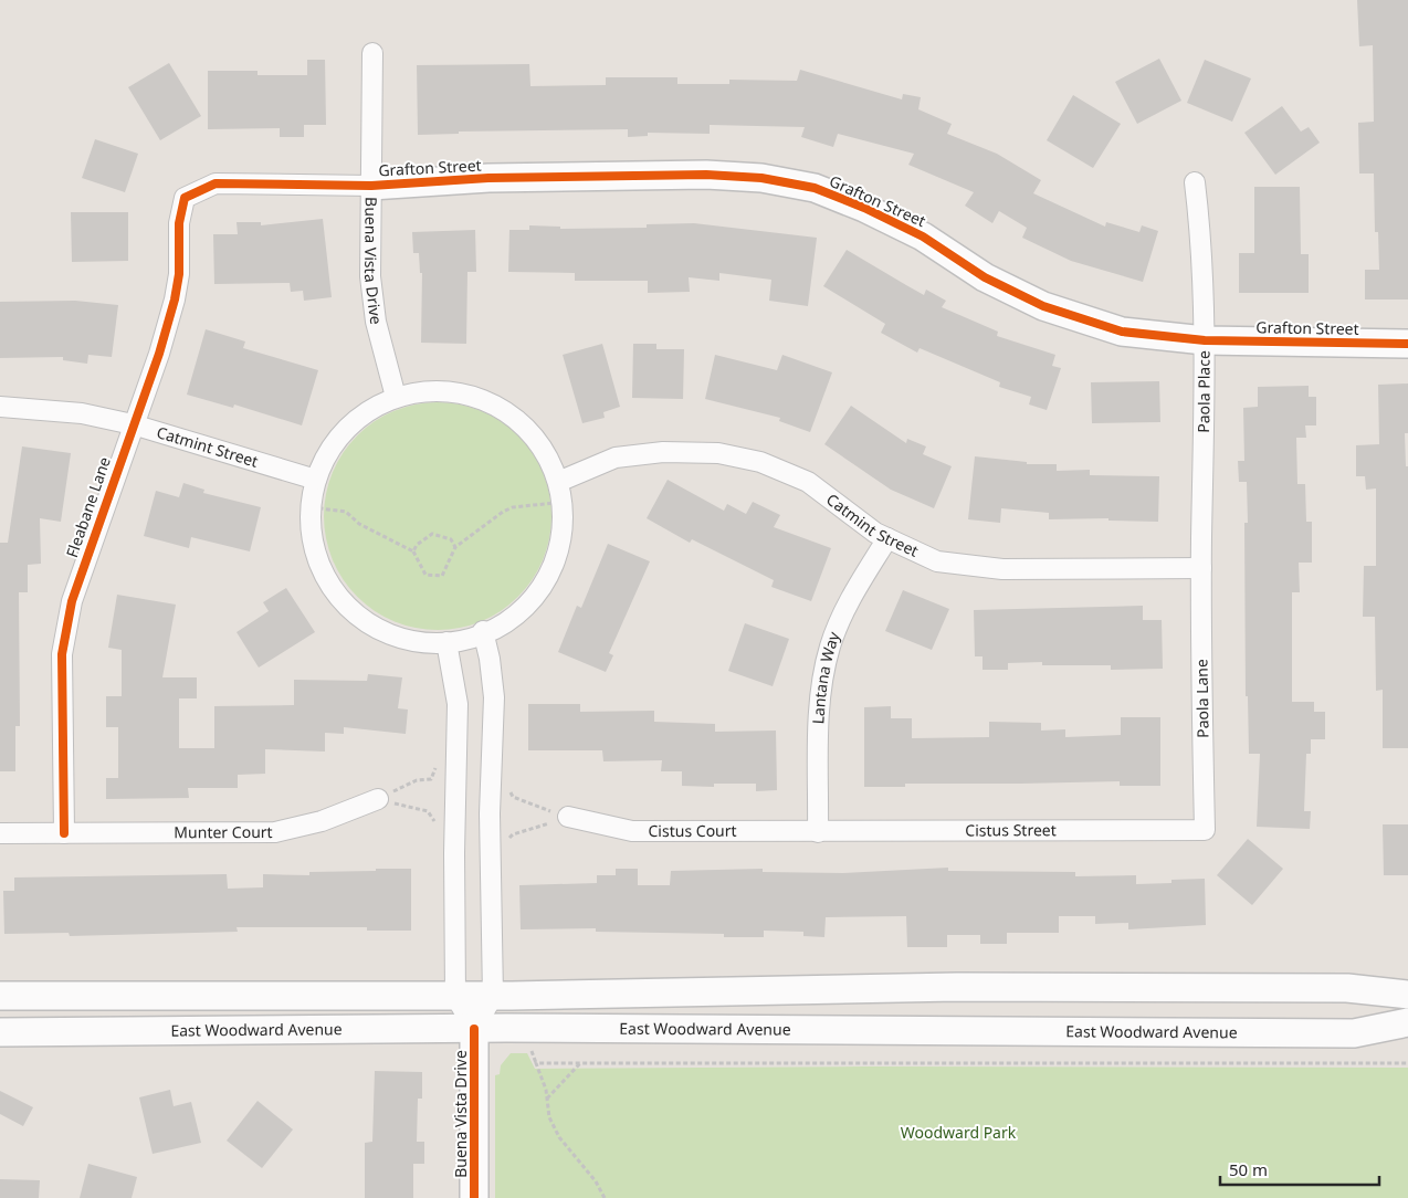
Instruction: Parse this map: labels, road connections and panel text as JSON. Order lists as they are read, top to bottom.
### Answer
{
  "streets": {
    "street": [
      "Grafton Street",
      "Buena Vista Drive",
      "Paola Place",
      "Catmint Street",
      "Fleabane Lane",
      "Lantana Way",
      "Paola Lane",
      "Cistus Court",
      "Cistus Street",
      "Munter Court",
      "East Woodward Avenue"
    ]
  },
  "crossings": [
    ["Grafton Street", "Buena Vista Drive"],
    ["Grafton Street", "Paola Place"],
    ["Grafton Street", "Fleabane Lane"],
    ["Buena Vista Drive", "East Woodward Avenue"],
    ["Paola Place", "Catmint Street"],
    ["Paola Place", "Paola Lane"],
    ["Catmint Street", "Fleabane Lane"],
    ["Catmint Street", "Lantana Way"],
    ["Catmint Street", "Paola Lane"],
    ["Fleabane Lane", "Munter Court"],
    ["Lantana Way", "Cistus Court"],
    ["Lantana Way", "Cistus Street"],
    ["Paola Lane", "Cistus Street"],
    ["Cistus Court", "Cistus Street"]
  ],
  "parks": ["Woodward Park"],
  "scale_bar": "50 m"
}
